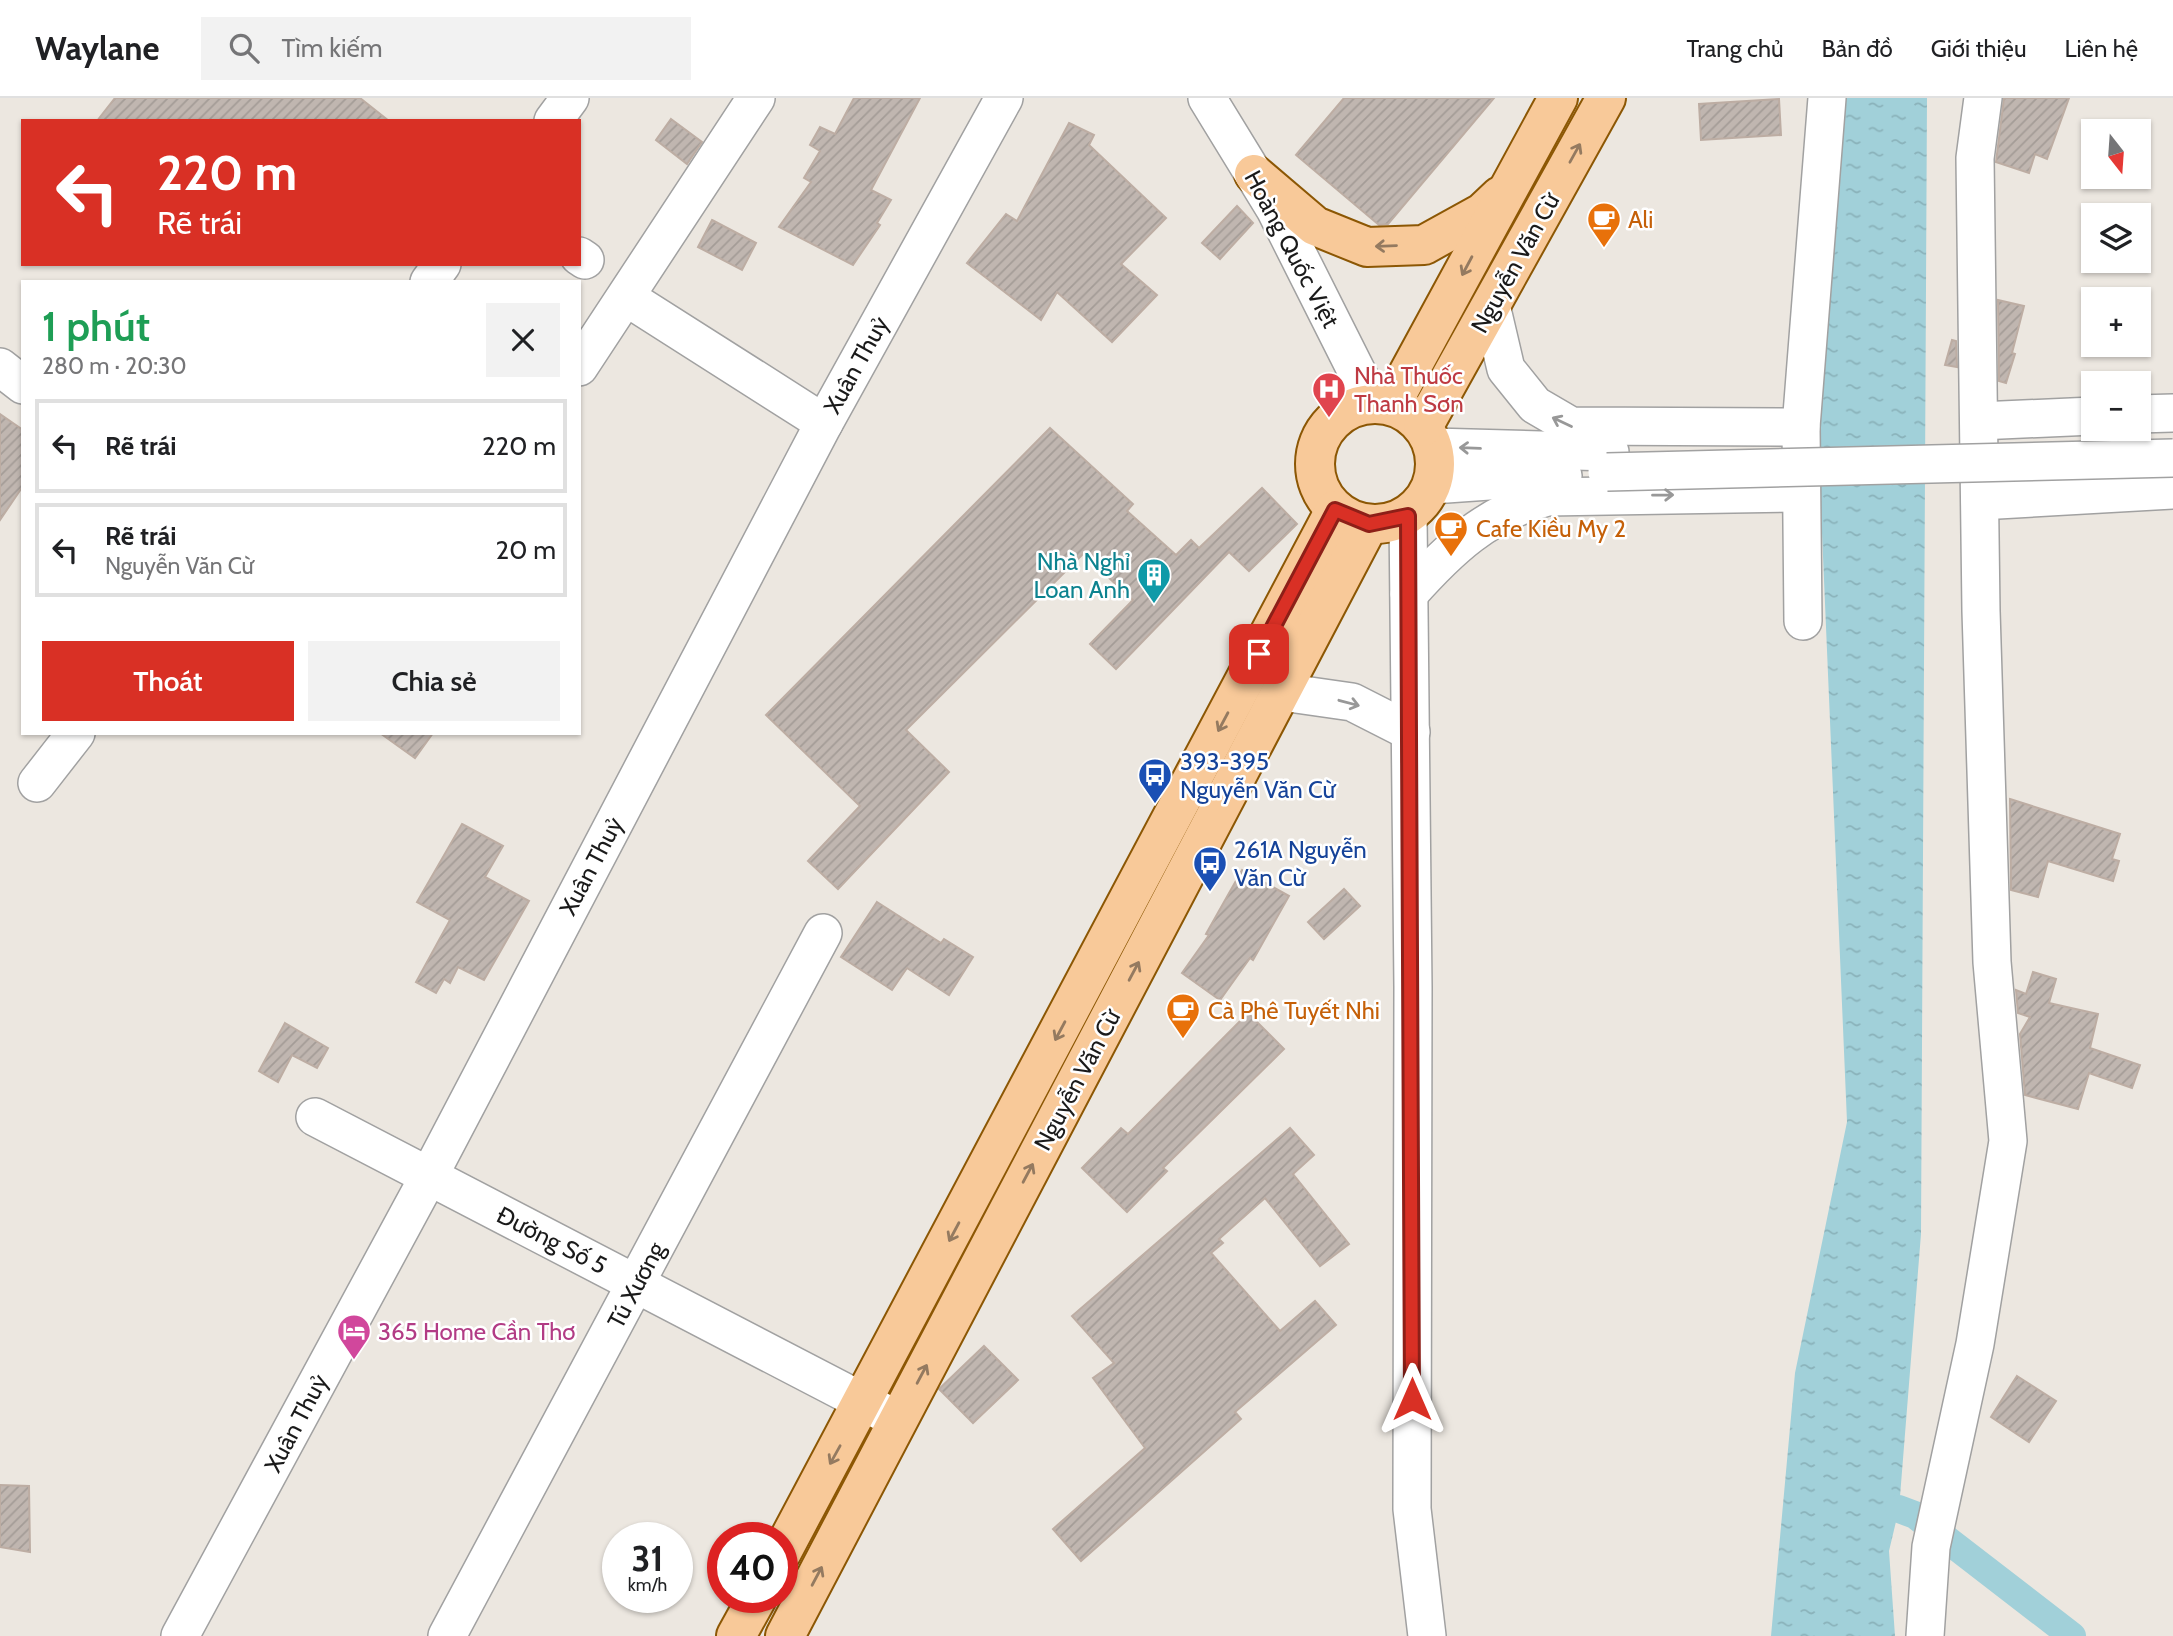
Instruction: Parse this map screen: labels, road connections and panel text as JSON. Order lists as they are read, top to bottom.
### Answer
{
  "streets": {
    "main road": ["Nguyễn Văn Cừ"],
    "street": [
      "Hoàng Quốc Việt",
      "Xuân Thuỷ",
      "Đường Số 5",
      "Tú Xương"
    ]
  },
  "crossings": [
    ["Hoàng Quốc Việt", "Nguyễn Văn Cừ"],
    ["Nguyễn Văn Cừ", "Đường Số 5"],
    ["Xuân Thuỷ", "Đường Số 5"],
    ["Đường Số 5", "Tú Xương"]
  ],
  "places": {
    "cafe": ["Ali", "Cafe Kiều My 2", "Cà Phê Tuyết Nhi"],
    "hospital": ["Nhà Thuốc Thanh Sơn"],
    "building": ["Nhà Nghỉ Loan Anh"],
    "bus stop": ["393-395 Nguyễn Văn Cừ", "261A Nguyễn Văn Cừ"],
    "hotel": ["365 Home Cần Thơ"]
  },
  "north": "bottom",
  "page": {
    "header": "Waylane",
    "search": "Tìm kiếm",
    "nav": [
      "Trang chủ",
      "Bản đồ",
      "Giới thiệu",
      "Liên hệ"
    ],
    "map_buttons": ["+", "−"],
    "turn": ["220 m", "Rẽ trái"],
    "heading": ["1 phút", "280 m · 20:30"],
    "list": [
      {
        "name": "Rẽ trái",
        "value": "220 m"
      },
      {
        "name": "Rẽ trái",
        "note": "Nguyễn Văn Cừ",
        "value": "20 m"
      }
    ],
    "buttons": ["Thoát", "Chia sẻ"],
    "speed": "31 km/h",
    "limit": "40"
  }
}
